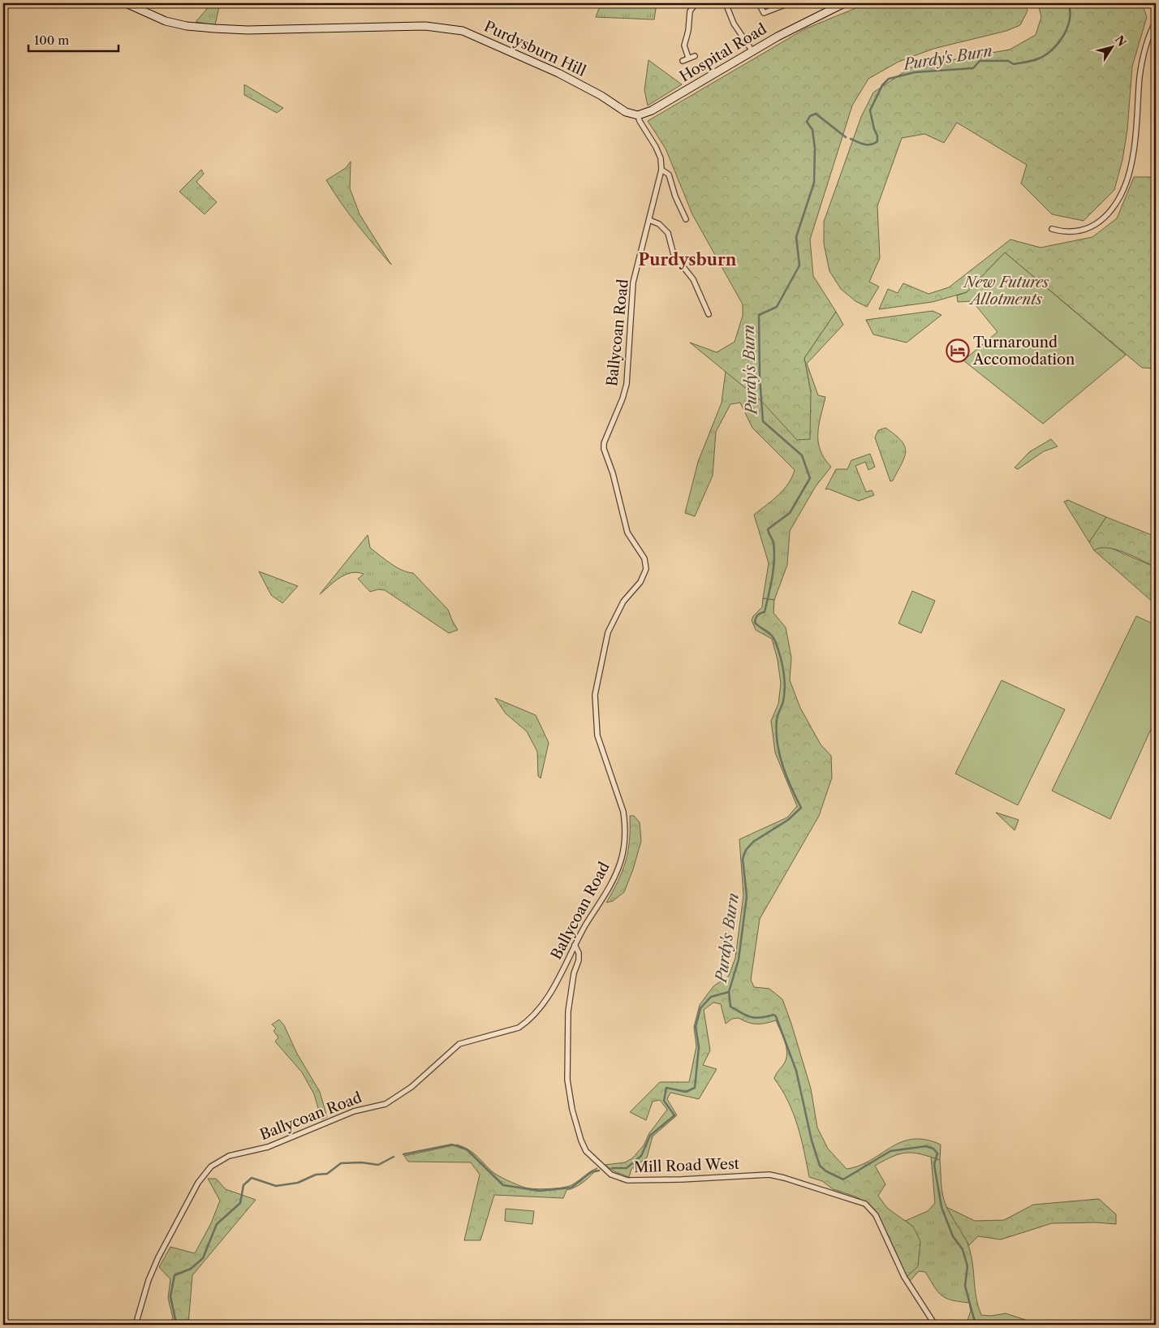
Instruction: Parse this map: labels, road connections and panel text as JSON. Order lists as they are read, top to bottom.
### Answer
{
  "streets": {
    "main road": ["Purdysburn Hill", "Hospital Road"],
    "street": ["Ballycoan Road", "Mill Road West"]
  },
  "crossings": [
    ["Purdysburn Hill", "Hospital Road"],
    ["Purdysburn Hill", "Ballycoan Road"],
    ["Hospital Road", "Ballycoan Road"],
    ["Ballycoan Road", "Mill Road West"]
  ],
  "districts": ["Purdysburn"],
  "water": ["Purdy's Burn"],
  "parks": ["New Futures Allotments"],
  "places": {
    "hotel": ["Turnaround Accomodation"]
  },
  "scale_bar": "100 m",
  "north": "top right"
}
